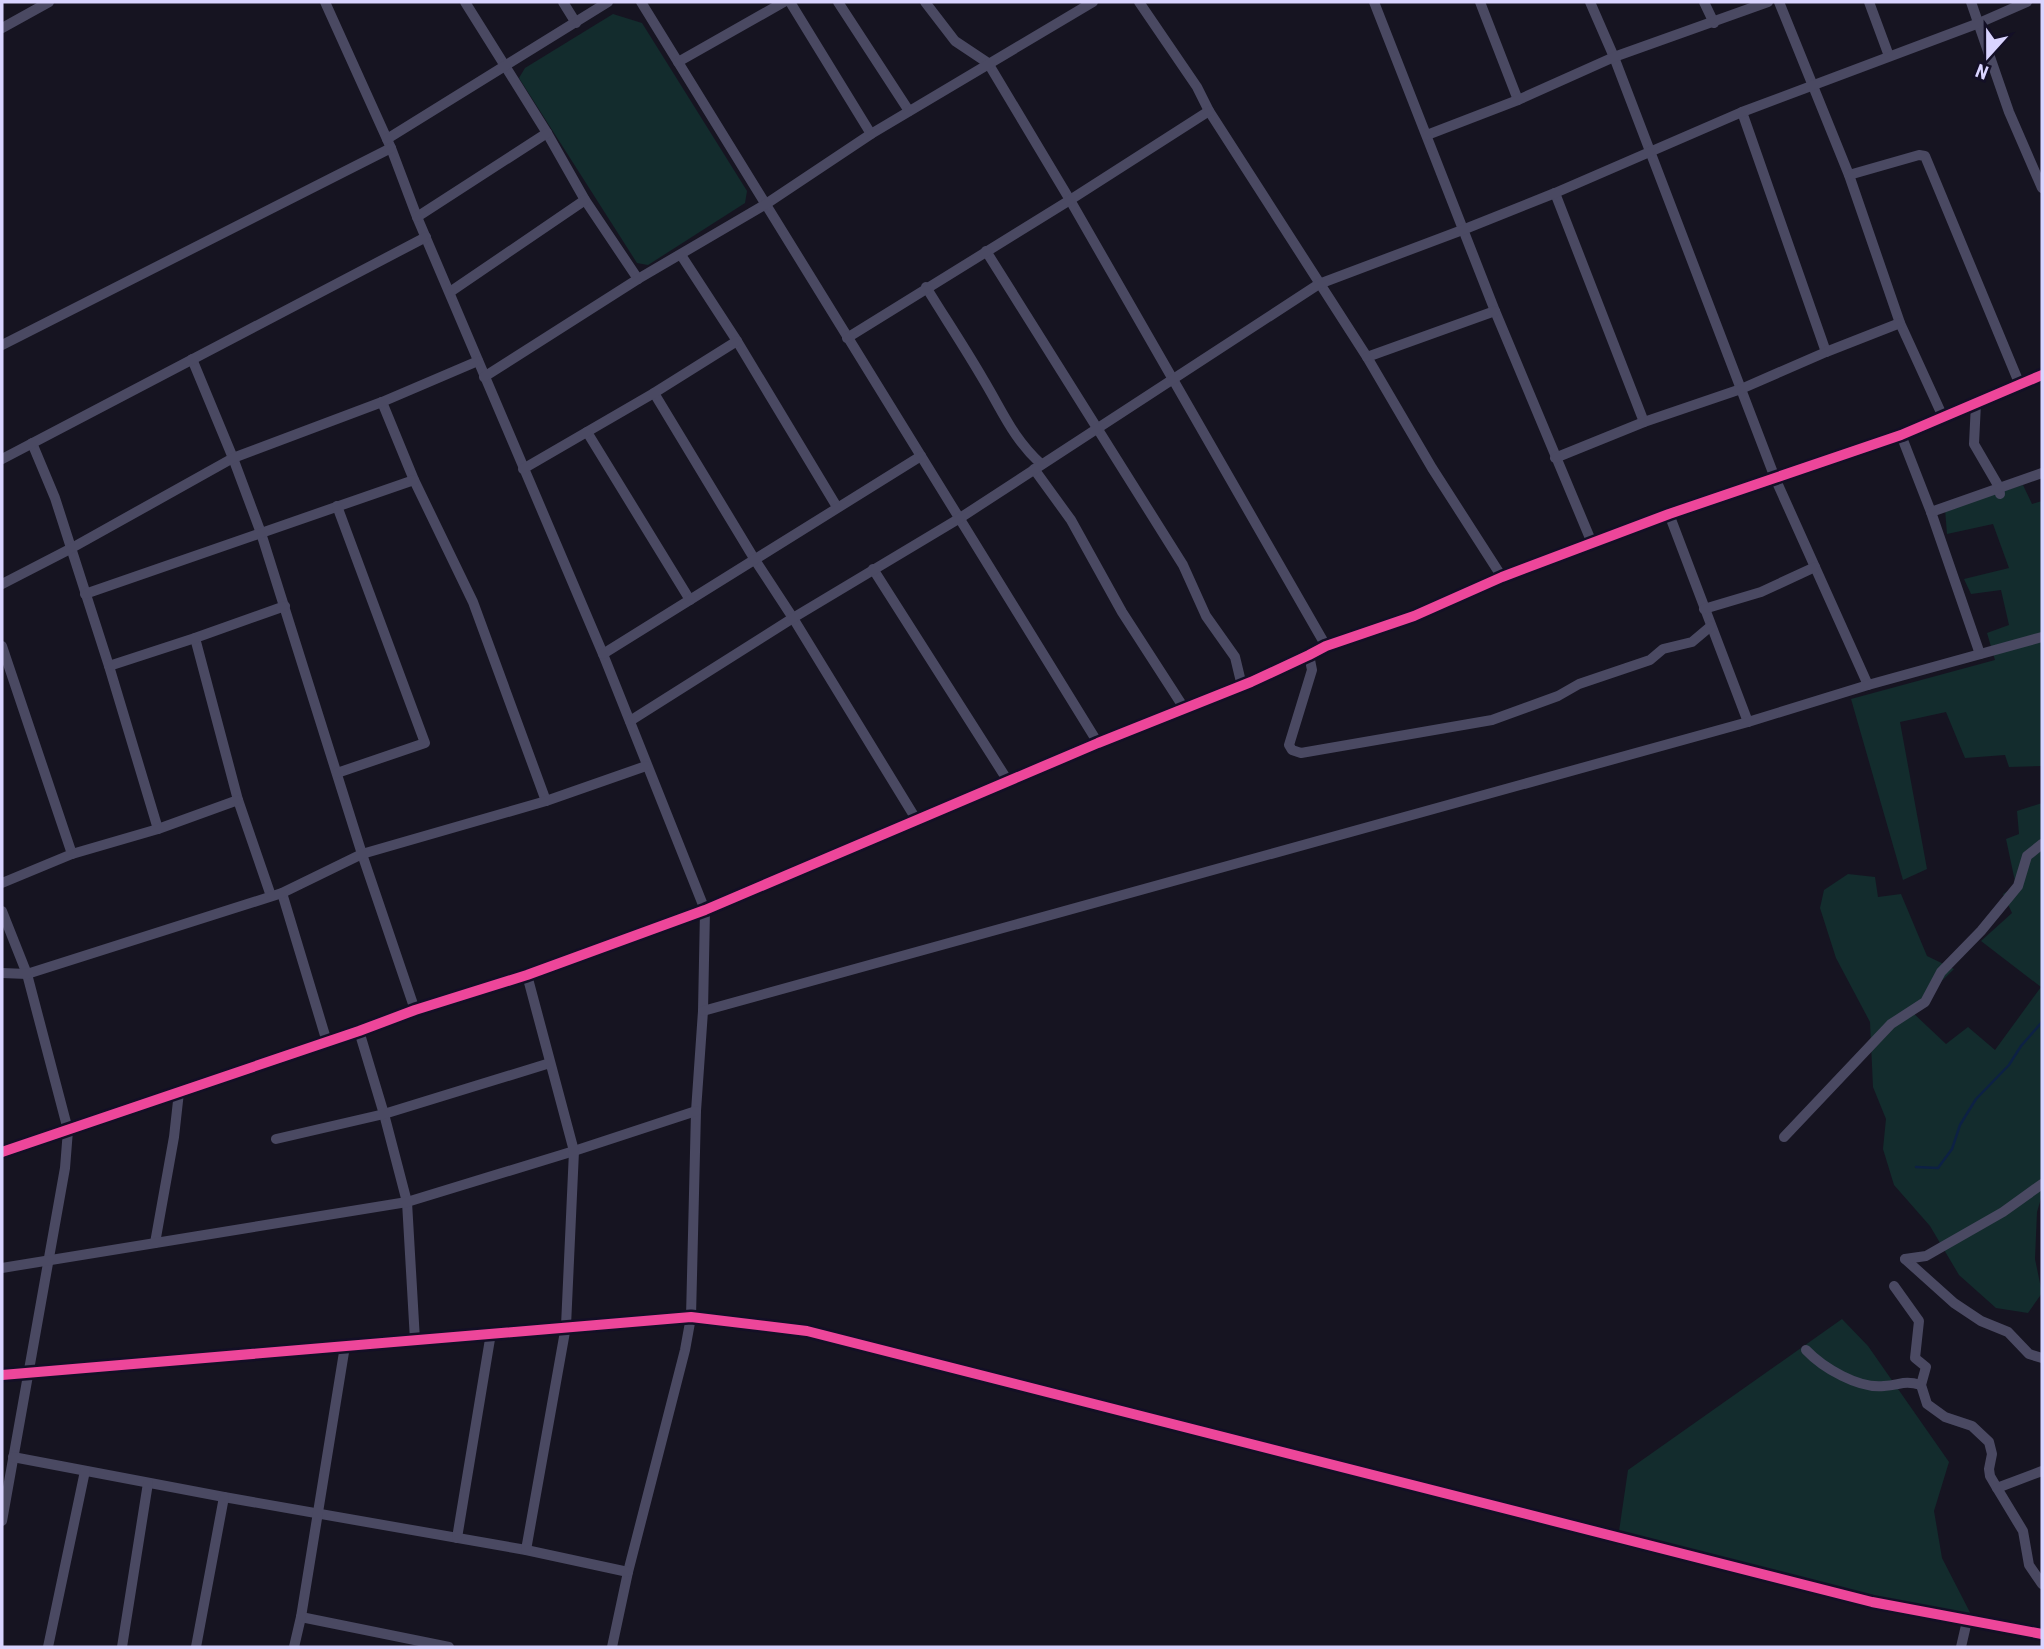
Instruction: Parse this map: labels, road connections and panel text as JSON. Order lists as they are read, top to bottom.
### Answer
{
  "north": "bottom"
}
